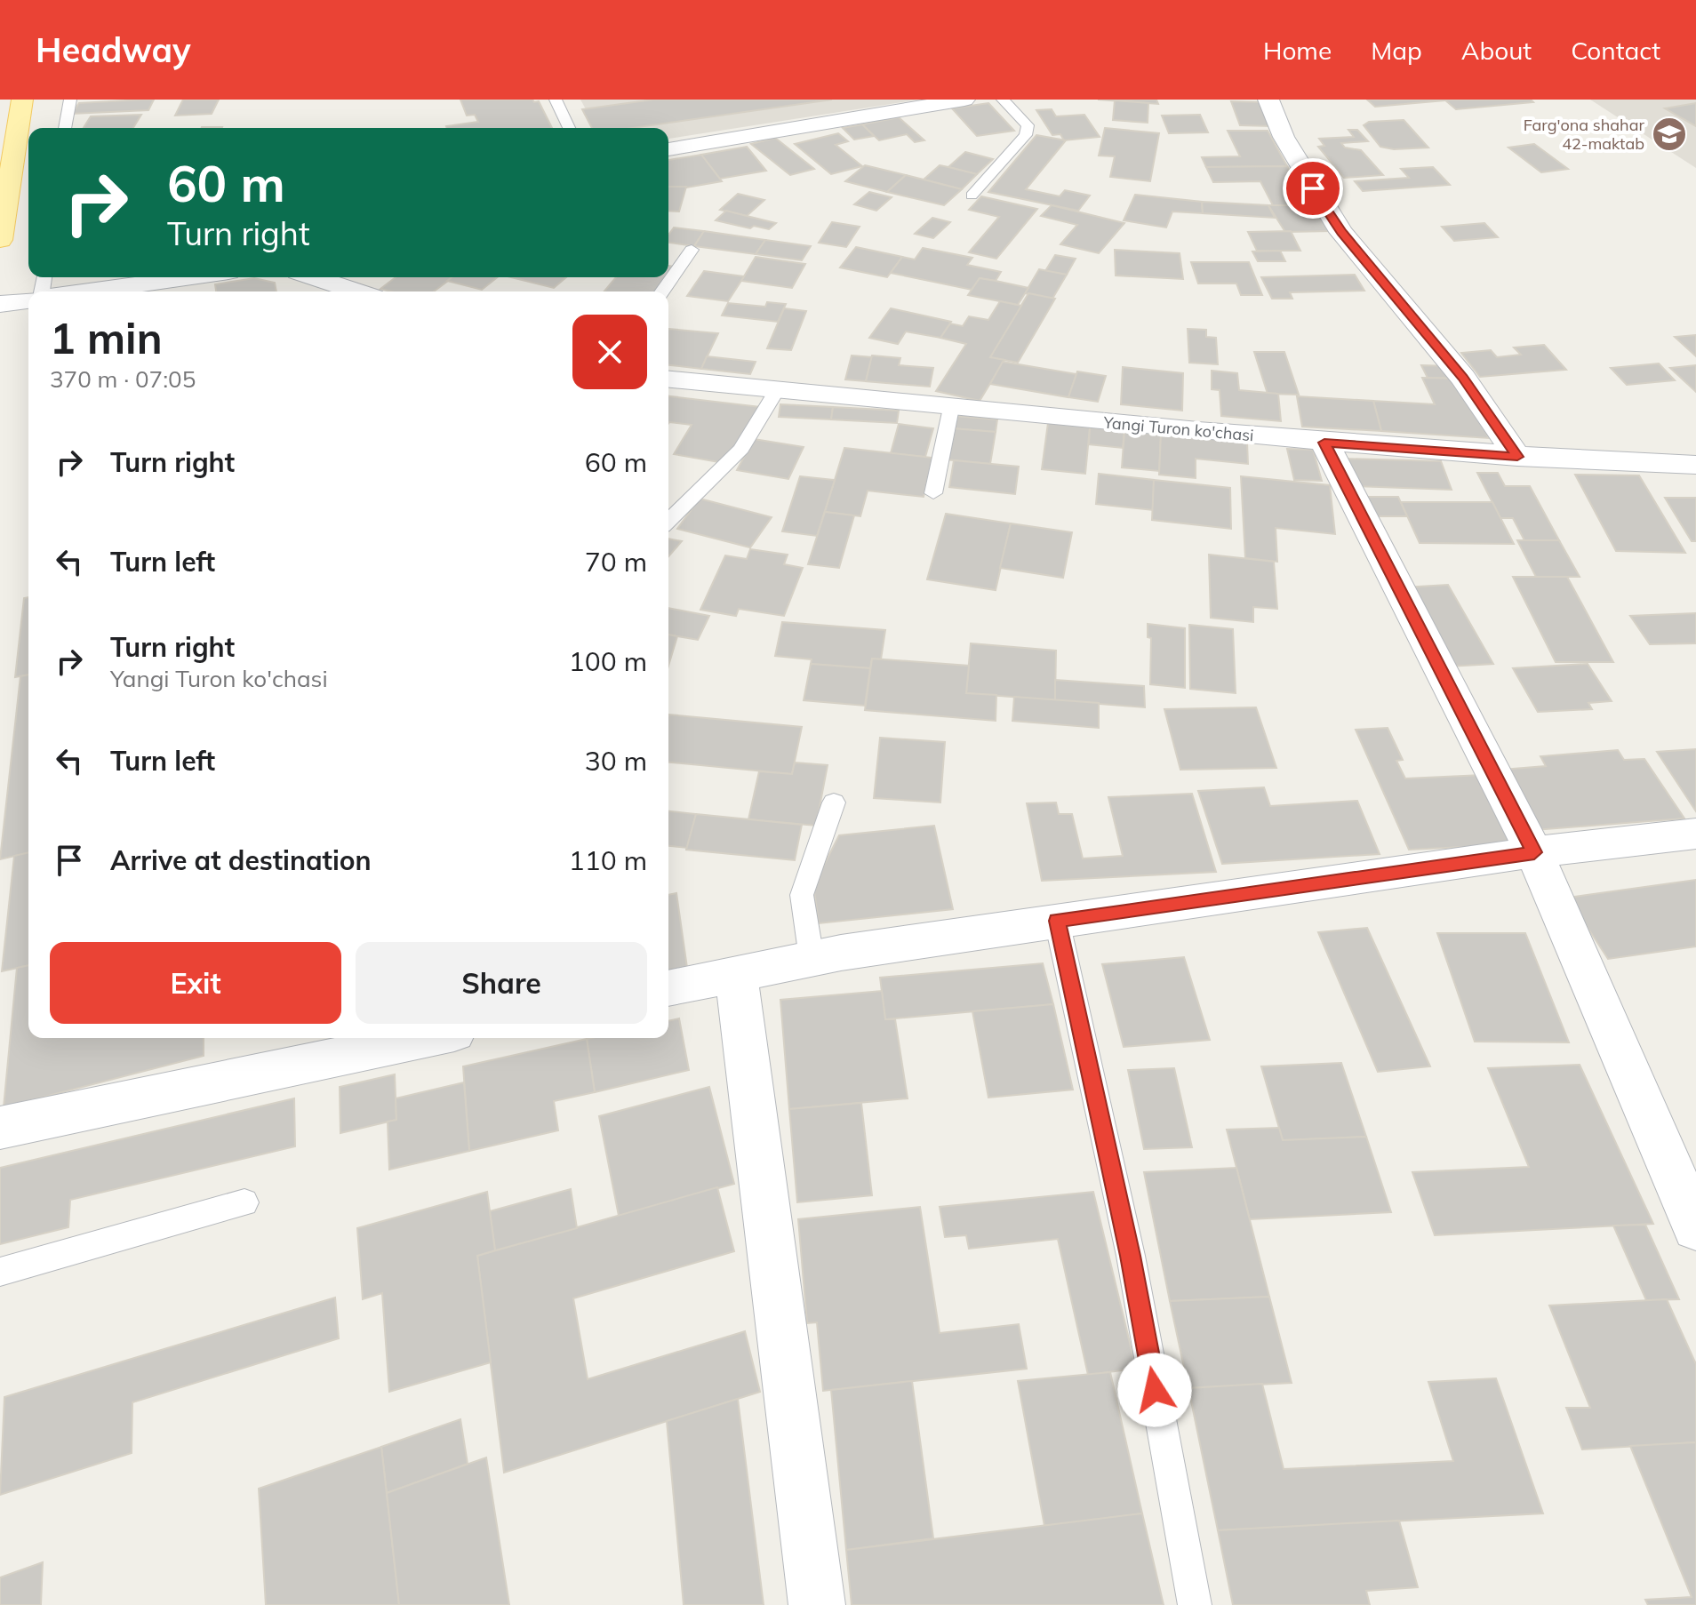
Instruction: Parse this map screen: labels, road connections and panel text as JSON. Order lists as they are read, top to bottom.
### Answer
{
  "streets": {
    "street": ["Yangi Turon ko'chasi"]
  },
  "places": {
    "school or university": ["Farg'ona shahar 42-maktab"]
  },
  "page": {
    "header": "Headway",
    "nav": [
      "Home",
      "Map",
      "About",
      "Contact"
    ],
    "turn": ["60 m", "Turn right"],
    "heading": ["1 min", "370 m · 07:05"],
    "list": [
      {
        "name": "Turn right",
        "value": "60 m"
      },
      {
        "name": "Turn left",
        "value": "70 m"
      },
      {
        "name": "Turn right",
        "note": "Yangi Turon ko'chasi",
        "value": "100 m"
      },
      {
        "name": "Turn left",
        "value": "30 m"
      },
      {
        "name": "Arrive at destination",
        "value": "110 m"
      }
    ],
    "buttons": ["Exit", "Share"]
  }
}
